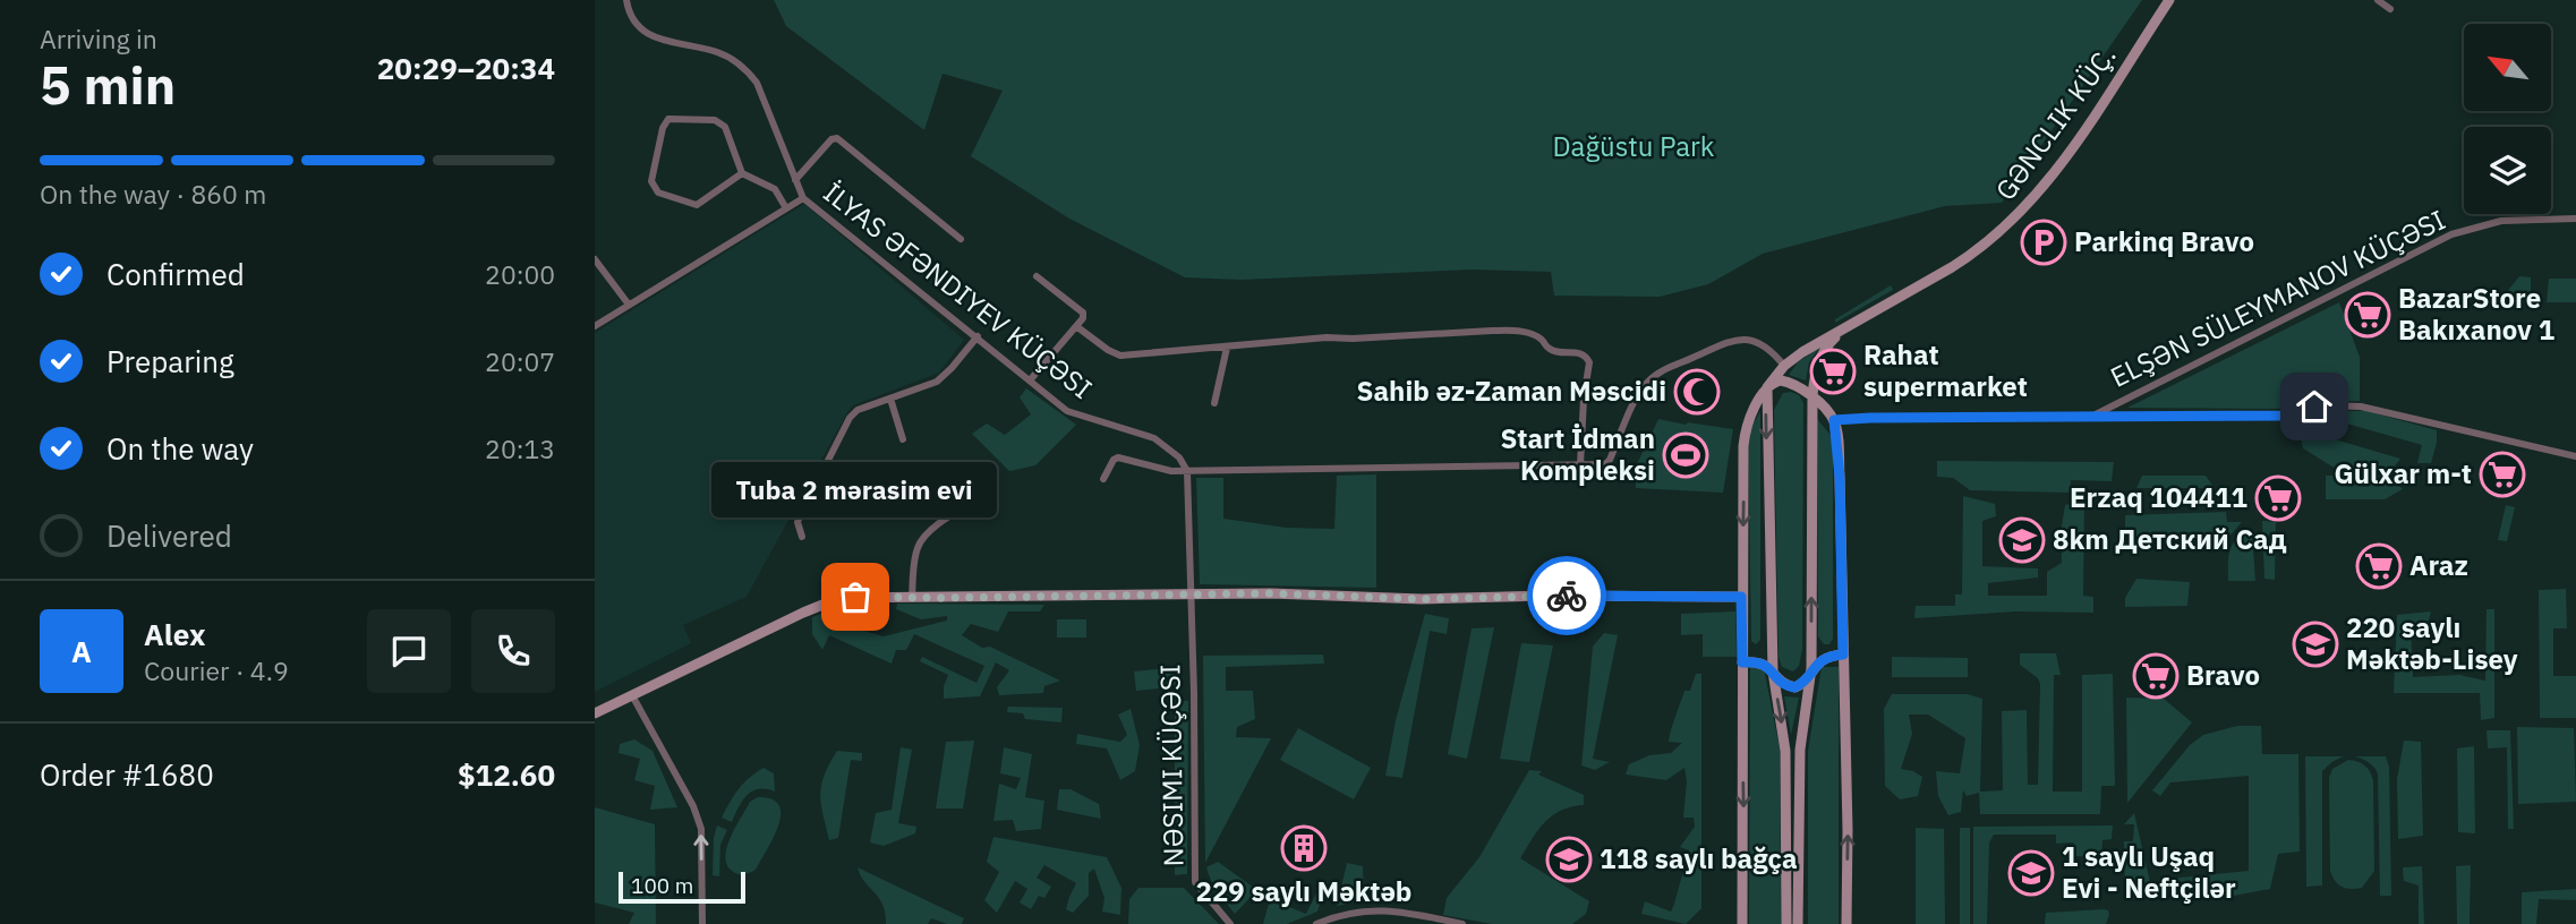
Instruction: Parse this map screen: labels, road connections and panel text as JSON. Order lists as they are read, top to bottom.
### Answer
{
  "streets": {
    "street": [
      "GƏNCLIK KÜÇ.",
      "İLYAS ƏFƏNDIYEV KÜÇƏSI",
      "ELŞƏN SÜLEYMANOV KÜÇƏSI",
      "NƏSIMI KÜÇƏSI"
    ]
  },
  "parks": ["Dağüstu Park"],
  "places": {
    "parking": ["Parkinq Bravo"],
    "supermarket": [
      "BazarStore Bakıxanov 1",
      "Rahat supermarket",
      "Gülxar m-t",
      "Erzaq 104411",
      "Araz",
      "Bravo"
    ],
    "mosque": ["Sahib əz-Zaman Məscidi"],
    "sports": ["Start İdman Kompleksi"],
    "school or university": [
      "8km Детский Сад",
      "220 saylı Məktəb-Lisey",
      "118 saylı bağça",
      "1 saylı Uşaq Evi - Neftçilər"
    ],
    "other": ["Tuba 2 mərasim evi"],
    "building": ["229 saylı Məktəb"]
  },
  "scale_bar": "100 m",
  "north": "top left",
  "page": {
    "heading": ["5 min", "Arriving in", "20:29–20:34"],
    "panel": [
      "Alex",
      "Courier · 4.9",
      "Order #1680",
      "$12.60"
    ],
    "bar": "On the way · 860 m",
    "list": [
      ["Confirmed", "20:00"],
      ["Preparing", "20:07"],
      ["On the way", "20:13"],
      "Delivered"
    ],
    "bubble": "Tuba 2 mərasim evi",
    "round": "A",
    "scale": "100 m"
  }
}
